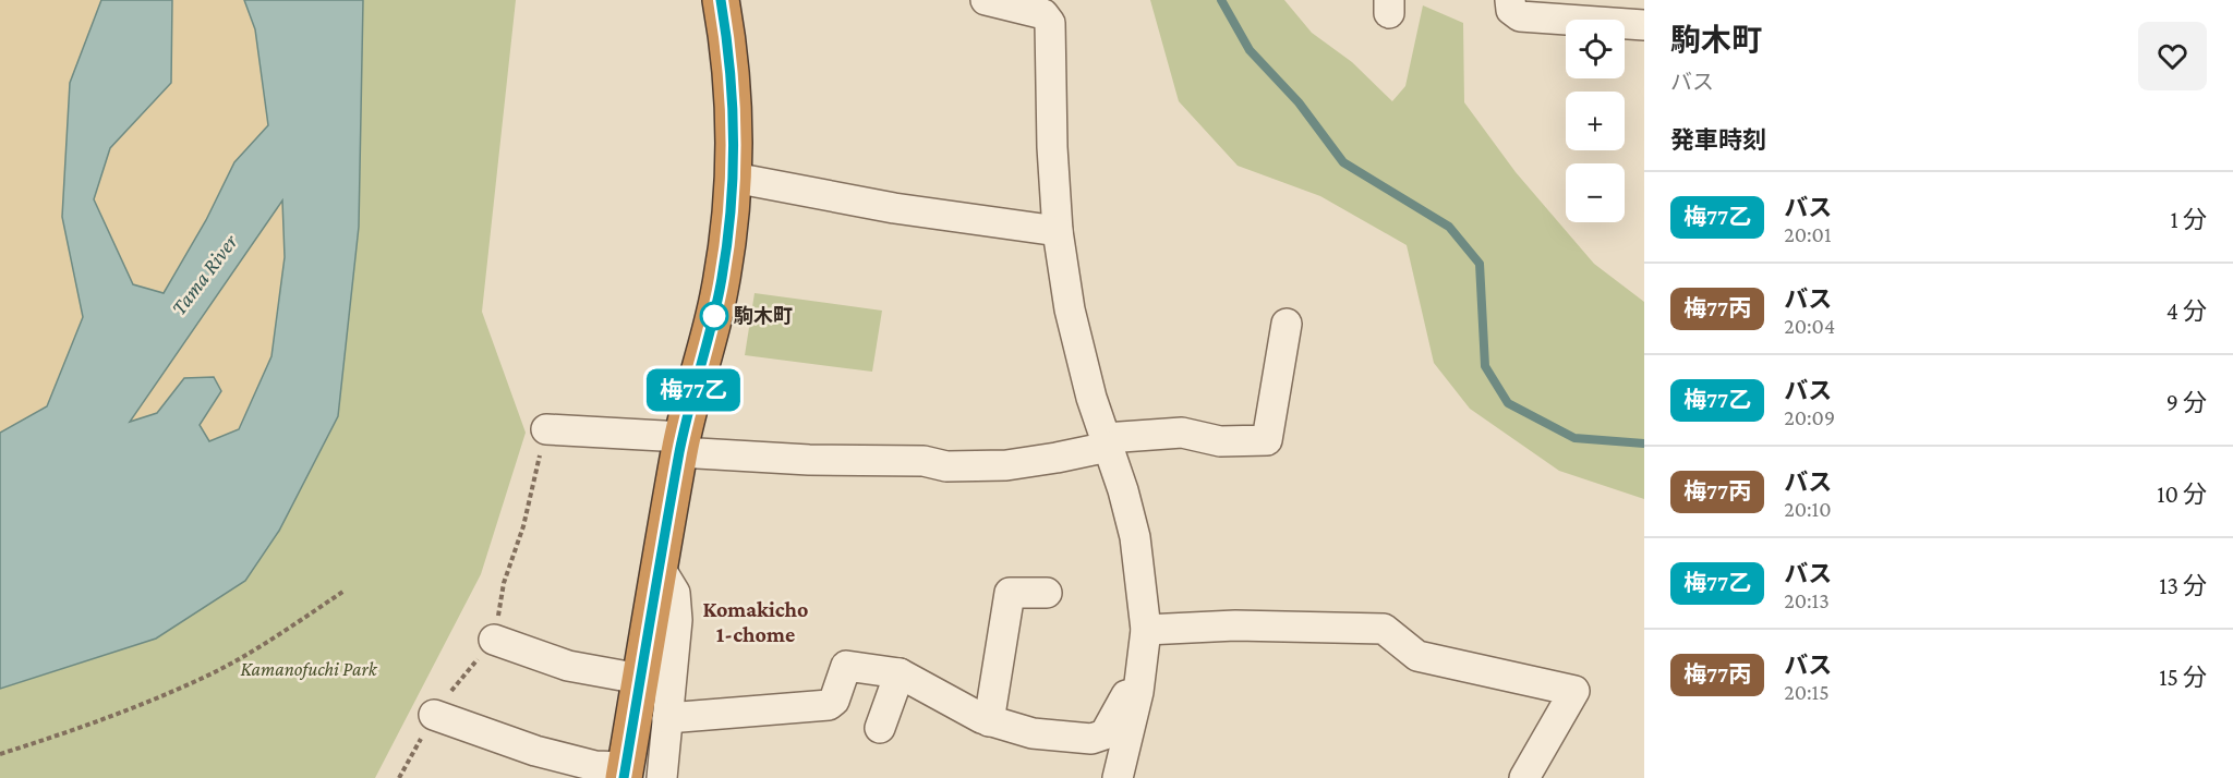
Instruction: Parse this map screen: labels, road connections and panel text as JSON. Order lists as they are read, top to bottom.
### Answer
{
  "districts": ["Komakicho 1-chome"],
  "water": ["Tama River"],
  "parks": ["Kamanofuchi Park"],
  "places": ["駒木町"],
  "lines": ["bus line 梅77乙"],
  "page": {
    "on_map": "梅77乙",
    "heading": [
      ["駒木町", "バス"],
      "発車時刻"
    ],
    "map_buttons": ["+", "−"],
    "list": [
      {
        "mark": "梅77乙",
        "name": "バス",
        "note": "20:01",
        "value": "1 分"
      },
      {
        "mark": "梅77丙",
        "name": "バス",
        "note": "20:04",
        "value": "4 分"
      },
      {
        "mark": "梅77乙",
        "name": "バス",
        "note": "20:09",
        "value": "9 分"
      },
      {
        "mark": "梅77丙",
        "name": "バス",
        "note": "20:10",
        "value": "10 分"
      },
      {
        "mark": "梅77乙",
        "name": "バス",
        "note": "20:13",
        "value": "13 分"
      },
      {
        "mark": "梅77丙",
        "name": "バス",
        "note": "20:15",
        "value": "15 分"
      }
    ]
  }
}
